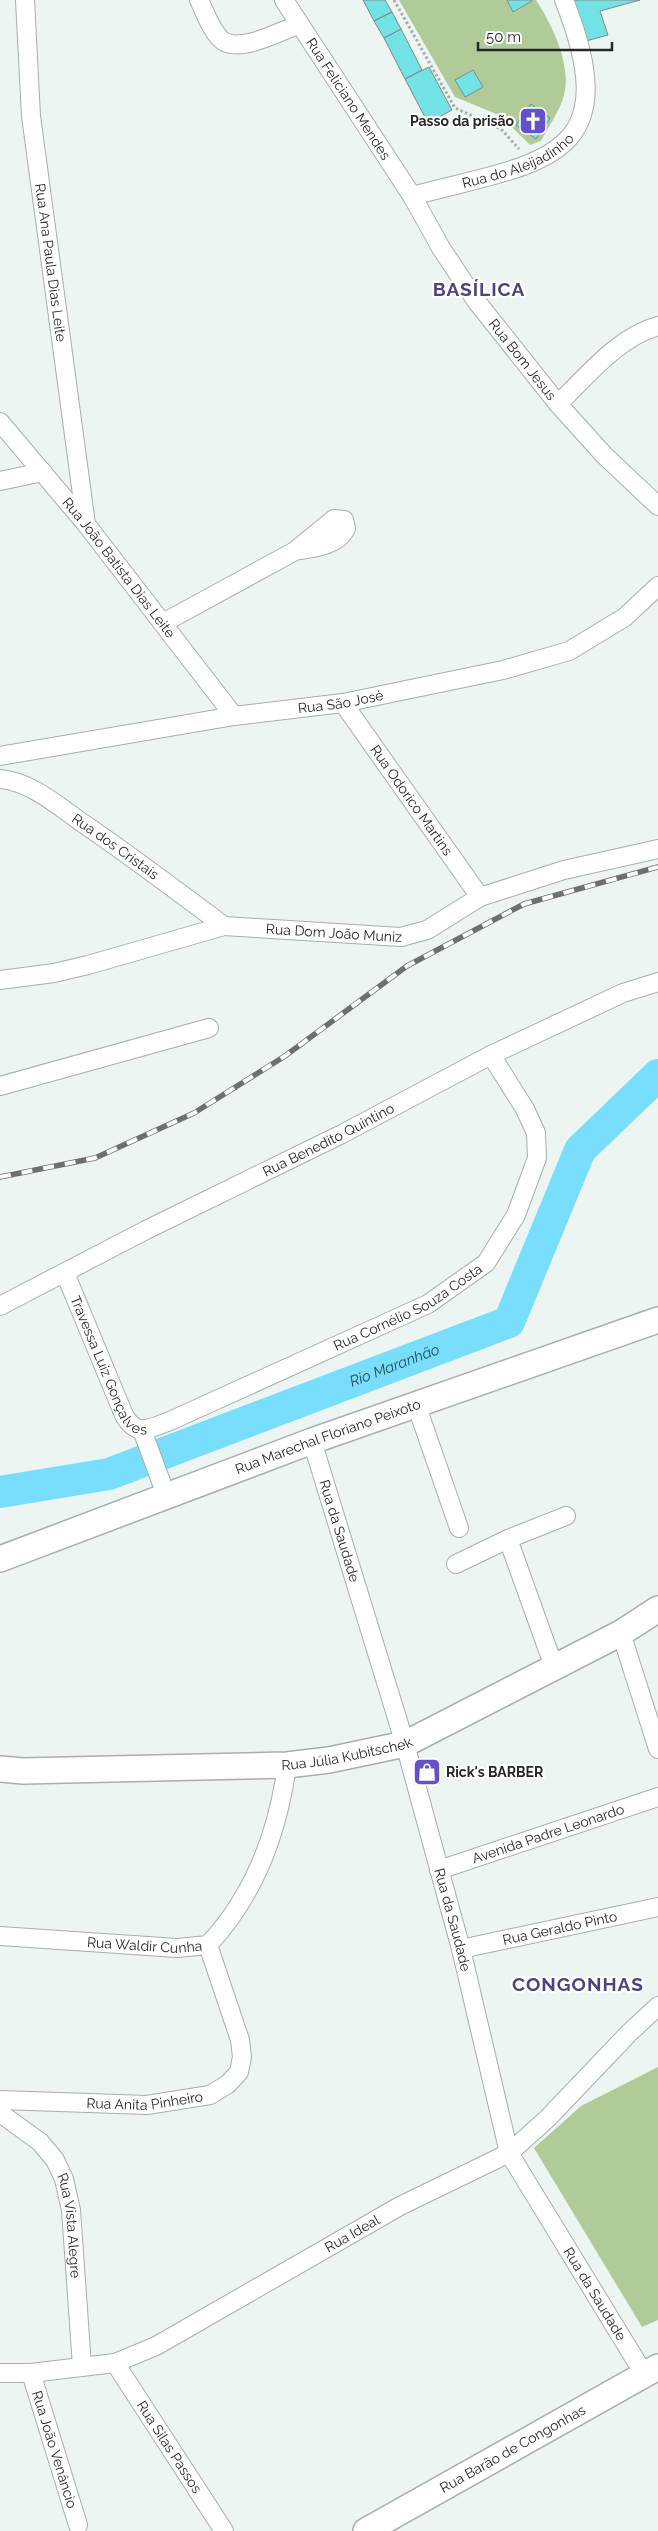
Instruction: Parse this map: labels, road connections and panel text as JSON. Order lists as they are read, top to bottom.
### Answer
{
  "streets": {
    "main road": ["Rua Marechal Floriano Peixoto", "Rua Júlia Kubitschek", "Rua Barão de Congonhas"],
    "street": [
      "Rua Feliciano Mendes",
      "Rua do Aleijadinho",
      "Rua Ana Paula Dias Leite",
      "Rua Bom Jesus",
      "Rua João Batista Dias Leite",
      "Rua São José",
      "Rua Odorico Martins",
      "Rua dos Cristais",
      "Rua Dom João Muniz",
      "Rua Benedito Quintino",
      "Rua Cornélio Souza Costa",
      "Travessa Luiz Gonçalves",
      "Rua da Saudade",
      "Avenida Padre Leonardo",
      "Rua Geraldo Pinto",
      "Rua Waldir Cunha",
      "Rua Anita Pinheiro",
      "Rua Vista Alegre",
      "Rua Ideal",
      "Rua Silas Passos",
      "Rua João Venâncio"
    ]
  },
  "crossings": [
    ["Rua Feliciano Mendes", "Rua do Aleijadinho"],
    ["Rua Feliciano Mendes", "Rua Bom Jesus"],
    ["Rua do Aleijadinho", "Rua Bom Jesus"],
    ["Rua Ana Paula Dias Leite", "Rua João Batista Dias Leite"],
    ["Rua João Batista Dias Leite", "Rua São José"],
    ["Rua São José", "Rua Odorico Martins"],
    ["Rua Odorico Martins", "Rua Dom João Muniz"],
    ["Rua dos Cristais", "Rua Dom João Muniz"],
    ["Rua Benedito Quintino", "Rua Cornélio Souza Costa"],
    ["Rua Benedito Quintino", "Travessa Luiz Gonçalves"],
    ["Rua Cornélio Souza Costa", "Travessa Luiz Gonçalves"],
    ["Rua Marechal Floriano Peixoto", "Rua da Saudade"],
    ["Rua da Saudade", "Rua Júlia Kubitschek"],
    ["Rua da Saudade", "Avenida Padre Leonardo"],
    ["Rua da Saudade", "Rua Geraldo Pinto"],
    ["Rua da Saudade", "Rua Ideal"],
    ["Rua da Saudade", "Rua Barão de Congonhas"],
    ["Rua Júlia Kubitschek", "Rua Waldir Cunha"],
    ["Rua Waldir Cunha", "Rua Anita Pinheiro"],
    ["Rua Vista Alegre", "Rua Ideal"],
    ["Rua Ideal", "Rua Silas Passos"],
    ["Rua Ideal", "Rua João Venâncio"]
  ],
  "districts": ["BASÍLICA", "CONGONHAS"],
  "water": ["Rio Maranhão"],
  "places": {
    "church": ["Passo da prisão"],
    "shop": ["Rick's BARBER"]
  },
  "scale_bar": "50 m"
}
